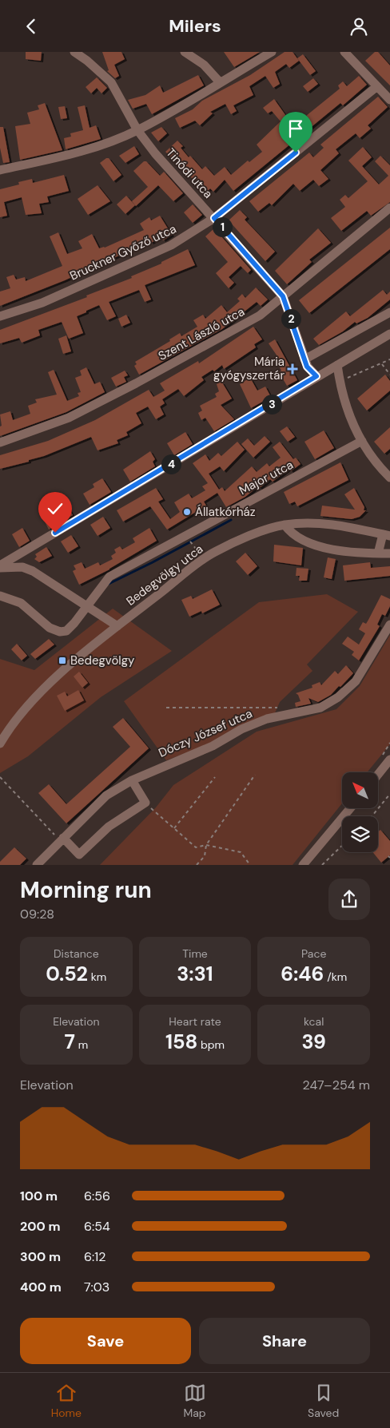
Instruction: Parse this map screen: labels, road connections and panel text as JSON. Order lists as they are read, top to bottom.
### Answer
{
  "streets": {
    "street": [
      "Tinódi utca",
      "Bruckner Győző utca",
      "Szent László utca",
      "Major utca",
      "Bedegvölgy utca",
      "Dóczy József utca"
    ]
  },
  "crossings": [
    ["Tinódi utca", "Bruckner Győző utca"],
    ["Tinódi utca", "Szent László utca"]
  ],
  "places": {
    "health": ["Mária gyógyszertár"],
    "other": ["Állatkórház"],
    "transit": ["Bedegvölgy"]
  },
  "north": "top left",
  "page": {
    "header": "Milers",
    "pins": [
      "1",
      "2",
      "3",
      "4"
    ],
    "heading": ["Morning run", "09:28"],
    "stats": [
      ["Distance", "0.52 km"],
      ["Time", "3:31"],
      ["Pace", "6:46 /km"],
      ["Elevation", "7 m"],
      ["Heart rate", "158 bpm"],
      ["kcal", "39"]
    ],
    "chart": ["Elevation", "247–254 m"],
    "list": [
      {
        "name": "100 m",
        "note": "6:56"
      },
      {
        "name": "200 m",
        "note": "6:54"
      },
      {
        "name": "300 m",
        "note": "6:12"
      },
      {
        "name": "400 m",
        "note": "7:03"
      }
    ],
    "buttons": ["Save", "Share"],
    "tabs": ["Home", "Map", "Saved"]
  }
}
